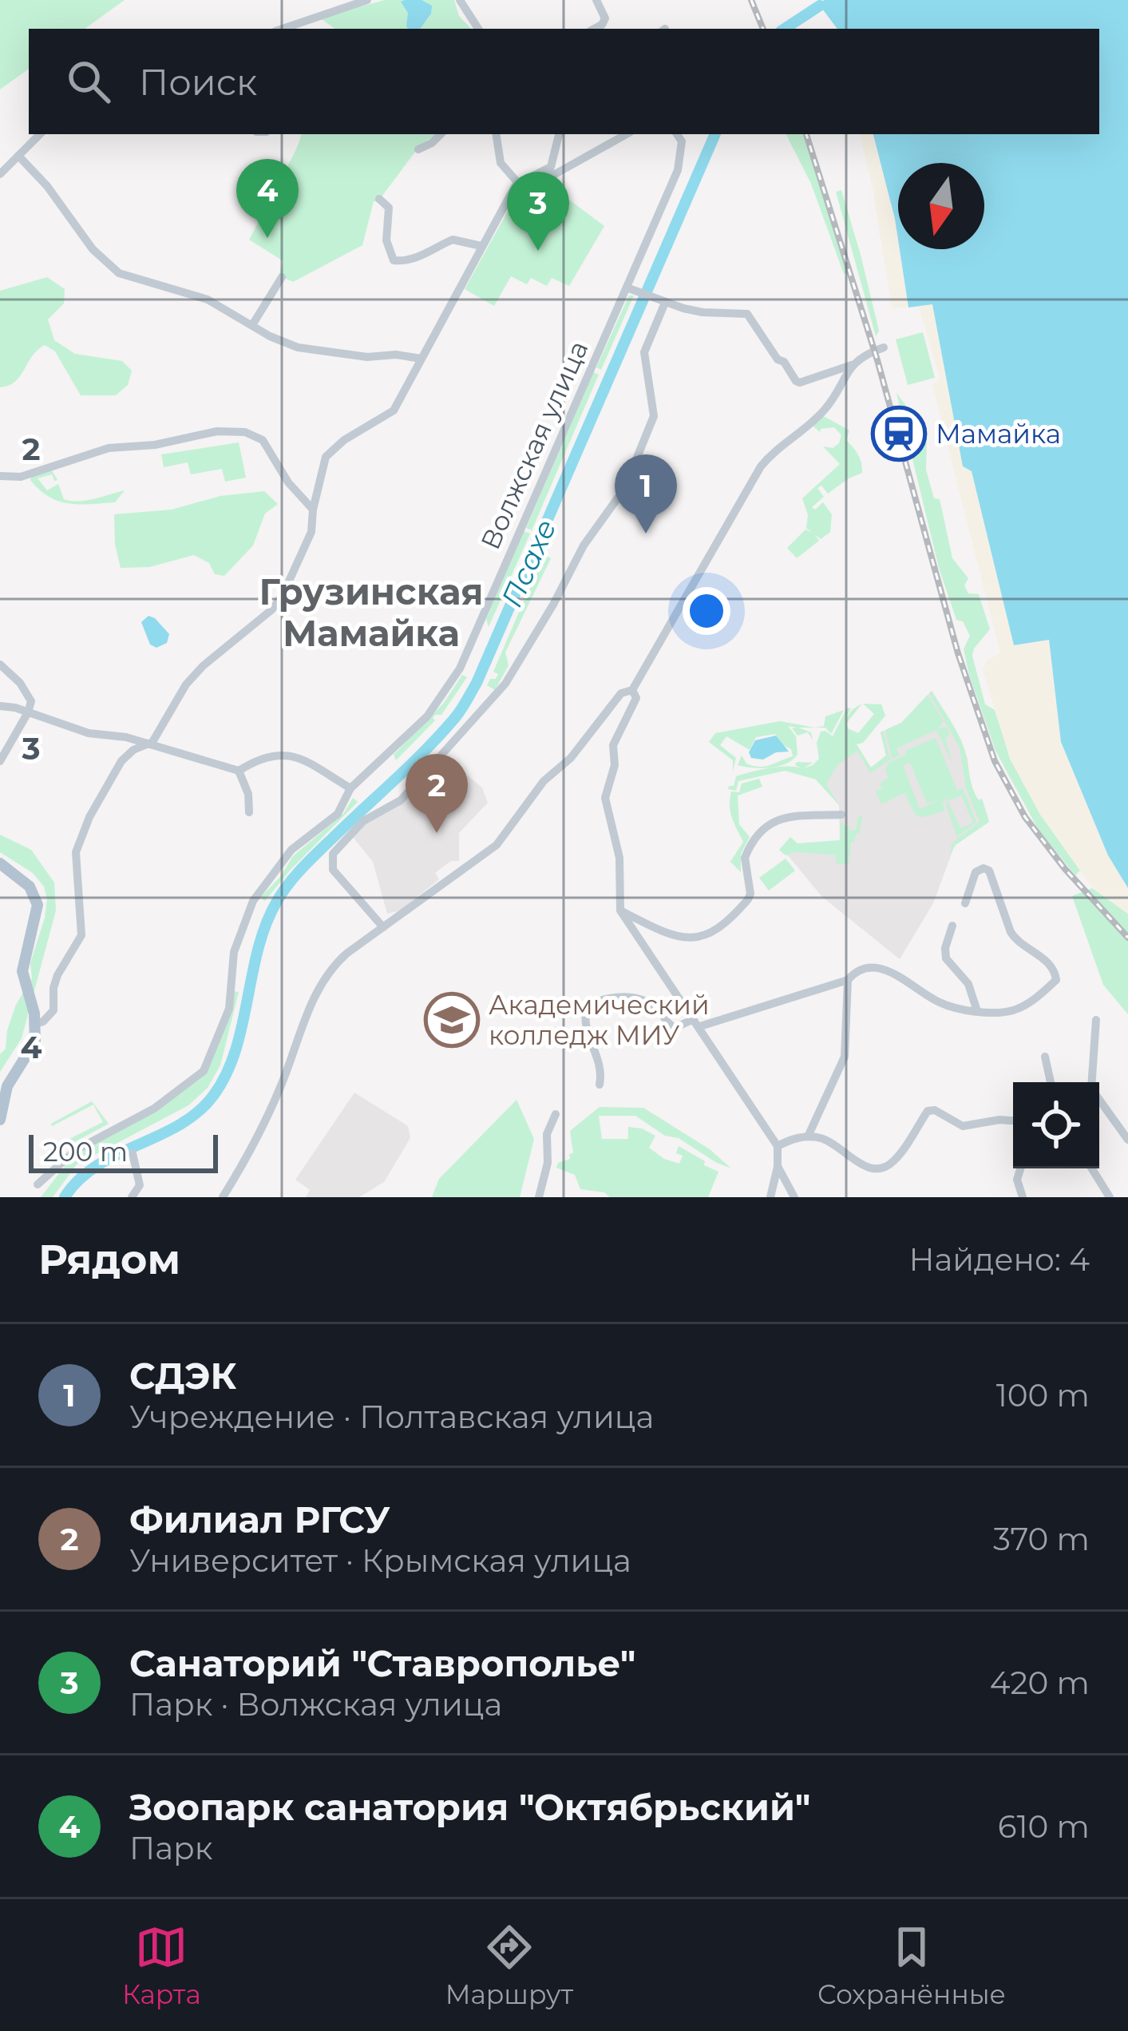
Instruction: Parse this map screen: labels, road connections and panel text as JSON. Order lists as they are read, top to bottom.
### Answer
{
  "streets": {
    "street": ["Волжская улица"]
  },
  "districts": ["Грузинская Мамайка"],
  "water": ["Псахе"],
  "places": {
    "station": ["Мамайка"],
    "school or university": ["Академический колледж МИУ"]
  },
  "scale_bar": "200 m",
  "north": "bottom",
  "page": {
    "search": "Поиск",
    "pins": [
      "4",
      "3",
      "1",
      "2"
    ],
    "scale": "200 m",
    "heading": ["Рядом", "Найдено: 4"],
    "list": [
      {
        "mark": "1",
        "name": "СДЭК",
        "note": "Учреждение · Полтавская улица",
        "value": "100 m"
      },
      {
        "mark": "2",
        "name": "Филиал РГСУ",
        "note": "Университет · Крымская улица",
        "value": "370 m"
      },
      {
        "mark": "3",
        "name": "Санаторий \"Ставрополье\"",
        "note": "Парк · Волжская улица",
        "value": "420 m"
      },
      {
        "mark": "4",
        "name": "Зоопарк санатория \"Октябрьский\"",
        "note": "Парк",
        "value": "610 m"
      }
    ],
    "nav": ["Карта", "Маршрут", "Сохранённые"]
  },
  "grid": {
    "rows": ["2", "3", "4"]
  }
}
